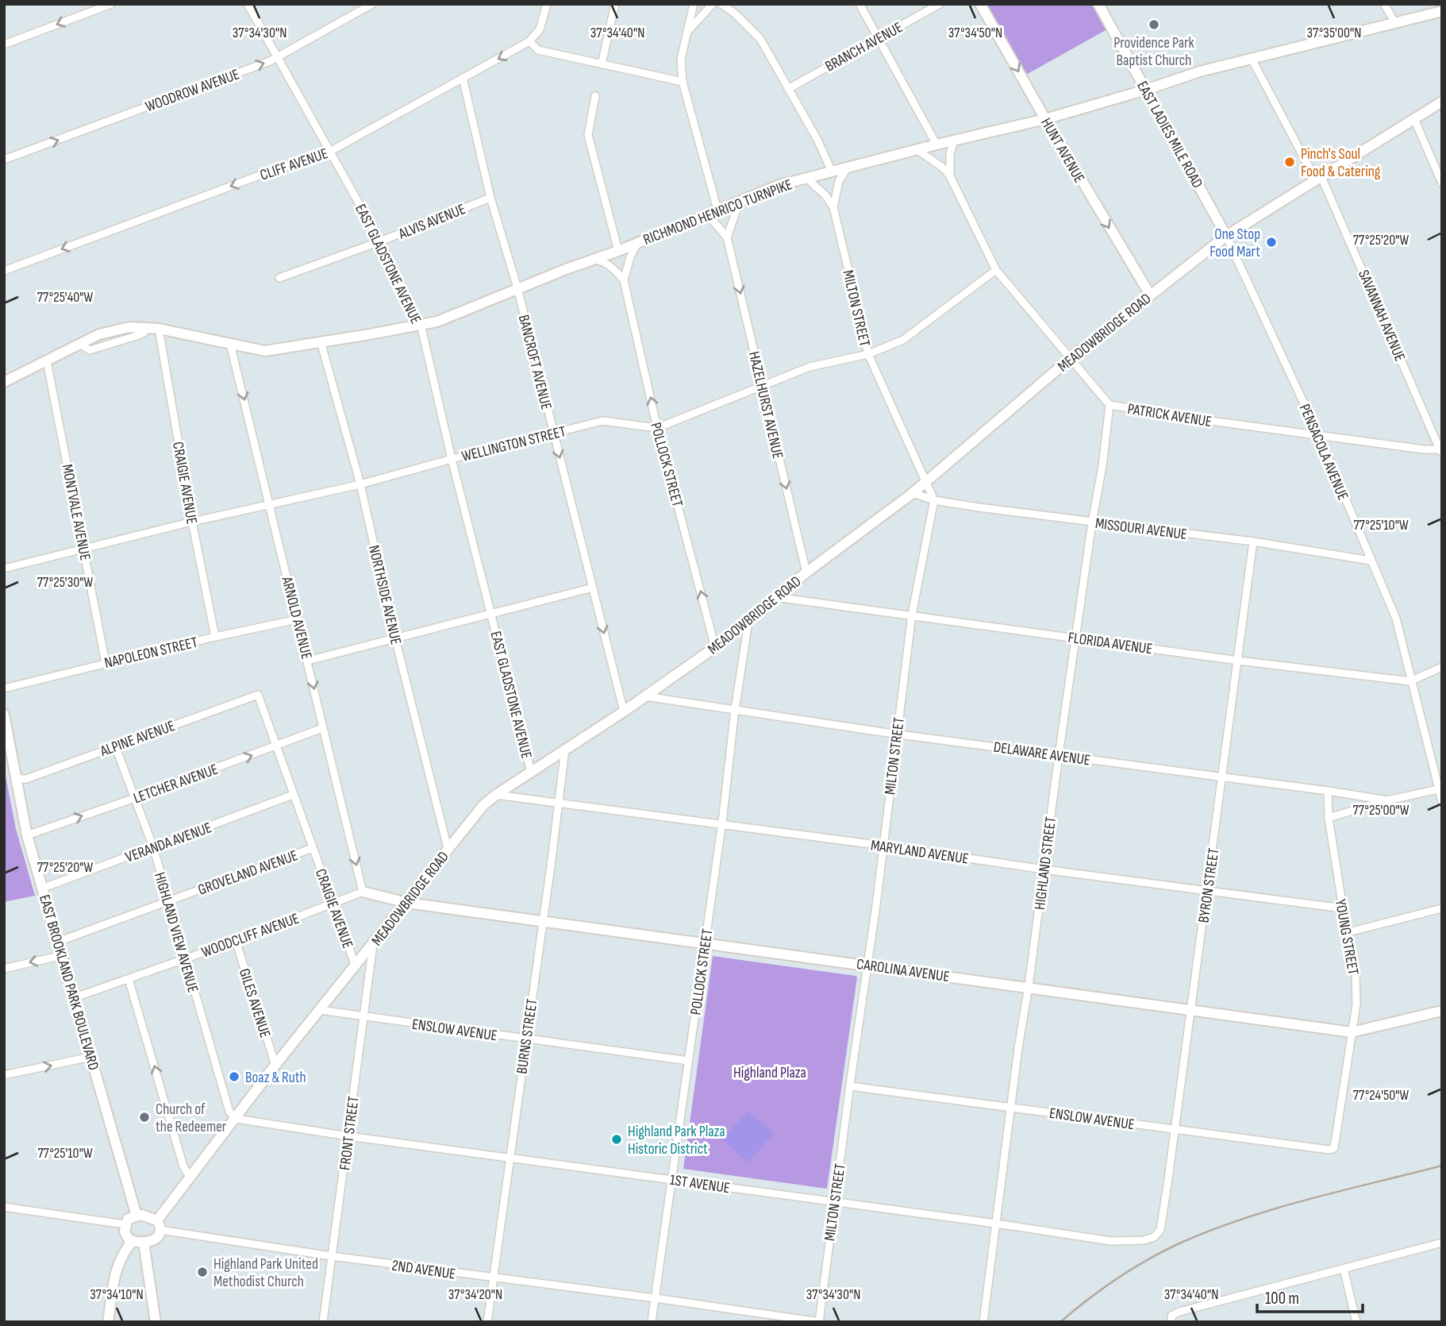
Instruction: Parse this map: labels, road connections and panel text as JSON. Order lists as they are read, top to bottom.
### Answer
{
  "streets": {
    "street": [
      "BRANCH AVENUE",
      "WOODROW AVENUE",
      "EAST LADIES MILE ROAD",
      "HUNT AVENUE",
      "CLIFF AVENUE",
      "RICHMOND HENRICO TURNPIKE",
      "ALVIS AVENUE",
      "EAST GLADSTONE AVENUE",
      "MILTON STREET",
      "SAVANNAH AVENUE",
      "MEADOWBRIDGE ROAD",
      "BANCROFT AVENUE",
      "HAZELHURST AVENUE",
      "PATRICK AVENUE",
      "WELLINGTON STREET",
      "PENSACOLA AVENUE",
      "POLLOCK STREET",
      "CRAIGIE AVENUE",
      "MONTVALE AVENUE",
      "MISSOURI AVENUE",
      "NORTHSIDE AVENUE",
      "ARNOLD AVENUE",
      "FLORIDA AVENUE",
      "NAPOLEON STREET",
      "ALPINE AVENUE",
      "DELAWARE AVENUE",
      "LETCHER AVENUE",
      "VERANDA AVENUE",
      "MARYLAND AVENUE",
      "HIGHLAND STREET",
      "GROVELAND AVENUE",
      "BYRON STREET",
      "HIGHLAND VIEW AVENUE",
      "WOODCLIFF AVENUE",
      "YOUNG STREET",
      "CAROLINA AVENUE",
      "EAST BROOKLAND PARK BOULEVARD",
      "GILES AVENUE",
      "ENSLOW AVENUE",
      "BURNS STREET",
      "FRONT STREET",
      "1ST AVENUE",
      "2ND AVENUE"
    ]
  },
  "crossings": [
    ["WOODROW AVENUE", "EAST GLADSTONE AVENUE"],
    ["EAST LADIES MILE ROAD", "RICHMOND HENRICO TURNPIKE"],
    ["EAST LADIES MILE ROAD", "MEADOWBRIDGE ROAD"],
    ["EAST LADIES MILE ROAD", "PENSACOLA AVENUE"],
    ["HUNT AVENUE", "RICHMOND HENRICO TURNPIKE"],
    ["HUNT AVENUE", "MEADOWBRIDGE ROAD"],
    ["CLIFF AVENUE", "EAST GLADSTONE AVENUE"],
    ["CLIFF AVENUE", "BANCROFT AVENUE"],
    ["RICHMOND HENRICO TURNPIKE", "EAST GLADSTONE AVENUE"],
    ["RICHMOND HENRICO TURNPIKE", "MILTON STREET"],
    ["RICHMOND HENRICO TURNPIKE", "SAVANNAH AVENUE"],
    ["RICHMOND HENRICO TURNPIKE", "BANCROFT AVENUE"],
    ["RICHMOND HENRICO TURNPIKE", "HAZELHURST AVENUE"],
    ["RICHMOND HENRICO TURNPIKE", "PATRICK AVENUE"],
    ["RICHMOND HENRICO TURNPIKE", "CRAIGIE AVENUE"],
    ["RICHMOND HENRICO TURNPIKE", "MONTVALE AVENUE"],
    ["RICHMOND HENRICO TURNPIKE", "NORTHSIDE AVENUE"],
    ["RICHMOND HENRICO TURNPIKE", "ARNOLD AVENUE"],
    ["ALVIS AVENUE", "EAST GLADSTONE AVENUE"],
    ["ALVIS AVENUE", "BANCROFT AVENUE"],
    ["EAST GLADSTONE AVENUE", "MEADOWBRIDGE ROAD"],
    ["EAST GLADSTONE AVENUE", "WELLINGTON STREET"],
    ["MILTON STREET", "MEADOWBRIDGE ROAD"],
    ["MILTON STREET", "MISSOURI AVENUE"],
    ["MILTON STREET", "FLORIDA AVENUE"],
    ["MILTON STREET", "DELAWARE AVENUE"],
    ["MILTON STREET", "MARYLAND AVENUE"],
    ["MILTON STREET", "CAROLINA AVENUE"],
    ["MILTON STREET", "ENSLOW AVENUE"],
    ["MILTON STREET", "1ST AVENUE"],
    ["MILTON STREET", "2ND AVENUE"],
    ["SAVANNAH AVENUE", "MEADOWBRIDGE ROAD"],
    ["SAVANNAH AVENUE", "PATRICK AVENUE"],
    ["MEADOWBRIDGE ROAD", "BANCROFT AVENUE"],
    ["MEADOWBRIDGE ROAD", "HAZELHURST AVENUE"],
    ["MEADOWBRIDGE ROAD", "PATRICK AVENUE"],
    ["MEADOWBRIDGE ROAD", "PENSACOLA AVENUE"],
    ["MEADOWBRIDGE ROAD", "POLLOCK STREET"],
    ["MEADOWBRIDGE ROAD", "CRAIGIE AVENUE"],
    ["MEADOWBRIDGE ROAD", "MISSOURI AVENUE"],
    ["MEADOWBRIDGE ROAD", "NORTHSIDE AVENUE"],
    ["MEADOWBRIDGE ROAD", "FLORIDA AVENUE"],
    ["MEADOWBRIDGE ROAD", "DELAWARE AVENUE"],
    ["MEADOWBRIDGE ROAD", "MARYLAND AVENUE"],
    ["MEADOWBRIDGE ROAD", "HIGHLAND VIEW AVENUE"],
    ["MEADOWBRIDGE ROAD", "CAROLINA AVENUE"],
    ["MEADOWBRIDGE ROAD", "EAST BROOKLAND PARK BOULEVARD"],
    ["MEADOWBRIDGE ROAD", "GILES AVENUE"],
    ["MEADOWBRIDGE ROAD", "ENSLOW AVENUE"],
    ["MEADOWBRIDGE ROAD", "BURNS STREET"],
    ["MEADOWBRIDGE ROAD", "FRONT STREET"],
    ["MEADOWBRIDGE ROAD", "1ST AVENUE"],
    ["MEADOWBRIDGE ROAD", "2ND AVENUE"],
    ["BANCROFT AVENUE", "WELLINGTON STREET"],
    ["PATRICK AVENUE", "PENSACOLA AVENUE"],
    ["PATRICK AVENUE", "HIGHLAND STREET"],
    ["WELLINGTON STREET", "POLLOCK STREET"],
    ["WELLINGTON STREET", "CRAIGIE AVENUE"],
    ["WELLINGTON STREET", "MONTVALE AVENUE"],
    ["WELLINGTON STREET", "NORTHSIDE AVENUE"],
    ["WELLINGTON STREET", "ARNOLD AVENUE"],
    ["PENSACOLA AVENUE", "MISSOURI AVENUE"],
    ["PENSACOLA AVENUE", "FLORIDA AVENUE"],
    ["PENSACOLA AVENUE", "DELAWARE AVENUE"],
    ["POLLOCK STREET", "DELAWARE AVENUE"],
    ["POLLOCK STREET", "MARYLAND AVENUE"],
    ["POLLOCK STREET", "CAROLINA AVENUE"],
    ["POLLOCK STREET", "ENSLOW AVENUE"],
    ["POLLOCK STREET", "1ST AVENUE"],
    ["POLLOCK STREET", "2ND AVENUE"],
    ["CRAIGIE AVENUE", "NAPOLEON STREET"],
    ["CRAIGIE AVENUE", "ALPINE AVENUE"],
    ["CRAIGIE AVENUE", "LETCHER AVENUE"],
    ["CRAIGIE AVENUE", "VERANDA AVENUE"],
    ["CRAIGIE AVENUE", "GROVELAND AVENUE"],
    ["CRAIGIE AVENUE", "WOODCLIFF AVENUE"],
    ["MONTVALE AVENUE", "NAPOLEON STREET"],
    ["MISSOURI AVENUE", "HIGHLAND STREET"],
    ["MISSOURI AVENUE", "BYRON STREET"],
    ["ARNOLD AVENUE", "NAPOLEON STREET"],
    ["ARNOLD AVENUE", "LETCHER AVENUE"],
    ["ARNOLD AVENUE", "WOODCLIFF AVENUE"],
    ["ARNOLD AVENUE", "CAROLINA AVENUE"],
    ["FLORIDA AVENUE", "HIGHLAND STREET"],
    ["FLORIDA AVENUE", "BYRON STREET"],
    ["ALPINE AVENUE", "HIGHLAND VIEW AVENUE"],
    ["ALPINE AVENUE", "EAST BROOKLAND PARK BOULEVARD"],
    ["DELAWARE AVENUE", "HIGHLAND STREET"],
    ["DELAWARE AVENUE", "BYRON STREET"],
    ["DELAWARE AVENUE", "YOUNG STREET"],
    ["LETCHER AVENUE", "HIGHLAND VIEW AVENUE"],
    ["LETCHER AVENUE", "EAST BROOKLAND PARK BOULEVARD"],
    ["VERANDA AVENUE", "HIGHLAND VIEW AVENUE"],
    ["VERANDA AVENUE", "EAST BROOKLAND PARK BOULEVARD"],
    ["MARYLAND AVENUE", "HIGHLAND STREET"],
    ["MARYLAND AVENUE", "BYRON STREET"],
    ["MARYLAND AVENUE", "YOUNG STREET"],
    ["MARYLAND AVENUE", "BURNS STREET"],
    ["HIGHLAND STREET", "CAROLINA AVENUE"],
    ["HIGHLAND STREET", "ENSLOW AVENUE"],
    ["HIGHLAND STREET", "1ST AVENUE"],
    ["GROVELAND AVENUE", "HIGHLAND VIEW AVENUE"],
    ["GROVELAND AVENUE", "EAST BROOKLAND PARK BOULEVARD"],
    ["BYRON STREET", "CAROLINA AVENUE"],
    ["BYRON STREET", "ENSLOW AVENUE"],
    ["BYRON STREET", "1ST AVENUE"],
    ["HIGHLAND VIEW AVENUE", "WOODCLIFF AVENUE"],
    ["HIGHLAND VIEW AVENUE", "1ST AVENUE"],
    ["WOODCLIFF AVENUE", "CAROLINA AVENUE"],
    ["WOODCLIFF AVENUE", "EAST BROOKLAND PARK BOULEVARD"],
    ["WOODCLIFF AVENUE", "GILES AVENUE"],
    ["YOUNG STREET", "CAROLINA AVENUE"],
    ["YOUNG STREET", "ENSLOW AVENUE"],
    ["CAROLINA AVENUE", "BURNS STREET"],
    ["EAST BROOKLAND PARK BOULEVARD", "2ND AVENUE"],
    ["ENSLOW AVENUE", "BURNS STREET"],
    ["ENSLOW AVENUE", "FRONT STREET"],
    ["BURNS STREET", "1ST AVENUE"],
    ["BURNS STREET", "2ND AVENUE"],
    ["FRONT STREET", "1ST AVENUE"],
    ["FRONT STREET", "2ND AVENUE"]
  ],
  "one_way": [
    "WOODROW AVENUE",
    "HUNT AVENUE",
    "CLIFF AVENUE",
    "BANCROFT AVENUE",
    "HAZELHURST AVENUE",
    "ARNOLD AVENUE",
    "LETCHER AVENUE"
  ],
  "parks": ["Highland Plaza"],
  "places": [
    "Providence Park Baptist Church",
    "Pinch's Soul Food & Catering",
    "One Stop Food Mart",
    "Boaz & Ruth",
    "Church of the Redeemer",
    "Highland Park Plaza Historic District",
    "Highland Park United Methodist Church"
  ],
  "scale_bar": "100 m",
  "coordinates": [
    "37°34'30\"N",
    "37°34'40\"N",
    "37°34'50\"N",
    "37°35'00\"N",
    "77°25'20\"W",
    "77°25'40\"W",
    "77°25'10\"W",
    "77°25'30\"W",
    "77°25'00\"W",
    "77°24'50\"W",
    "37°34'10\"N",
    "37°34'20\"N"
  ]
}
